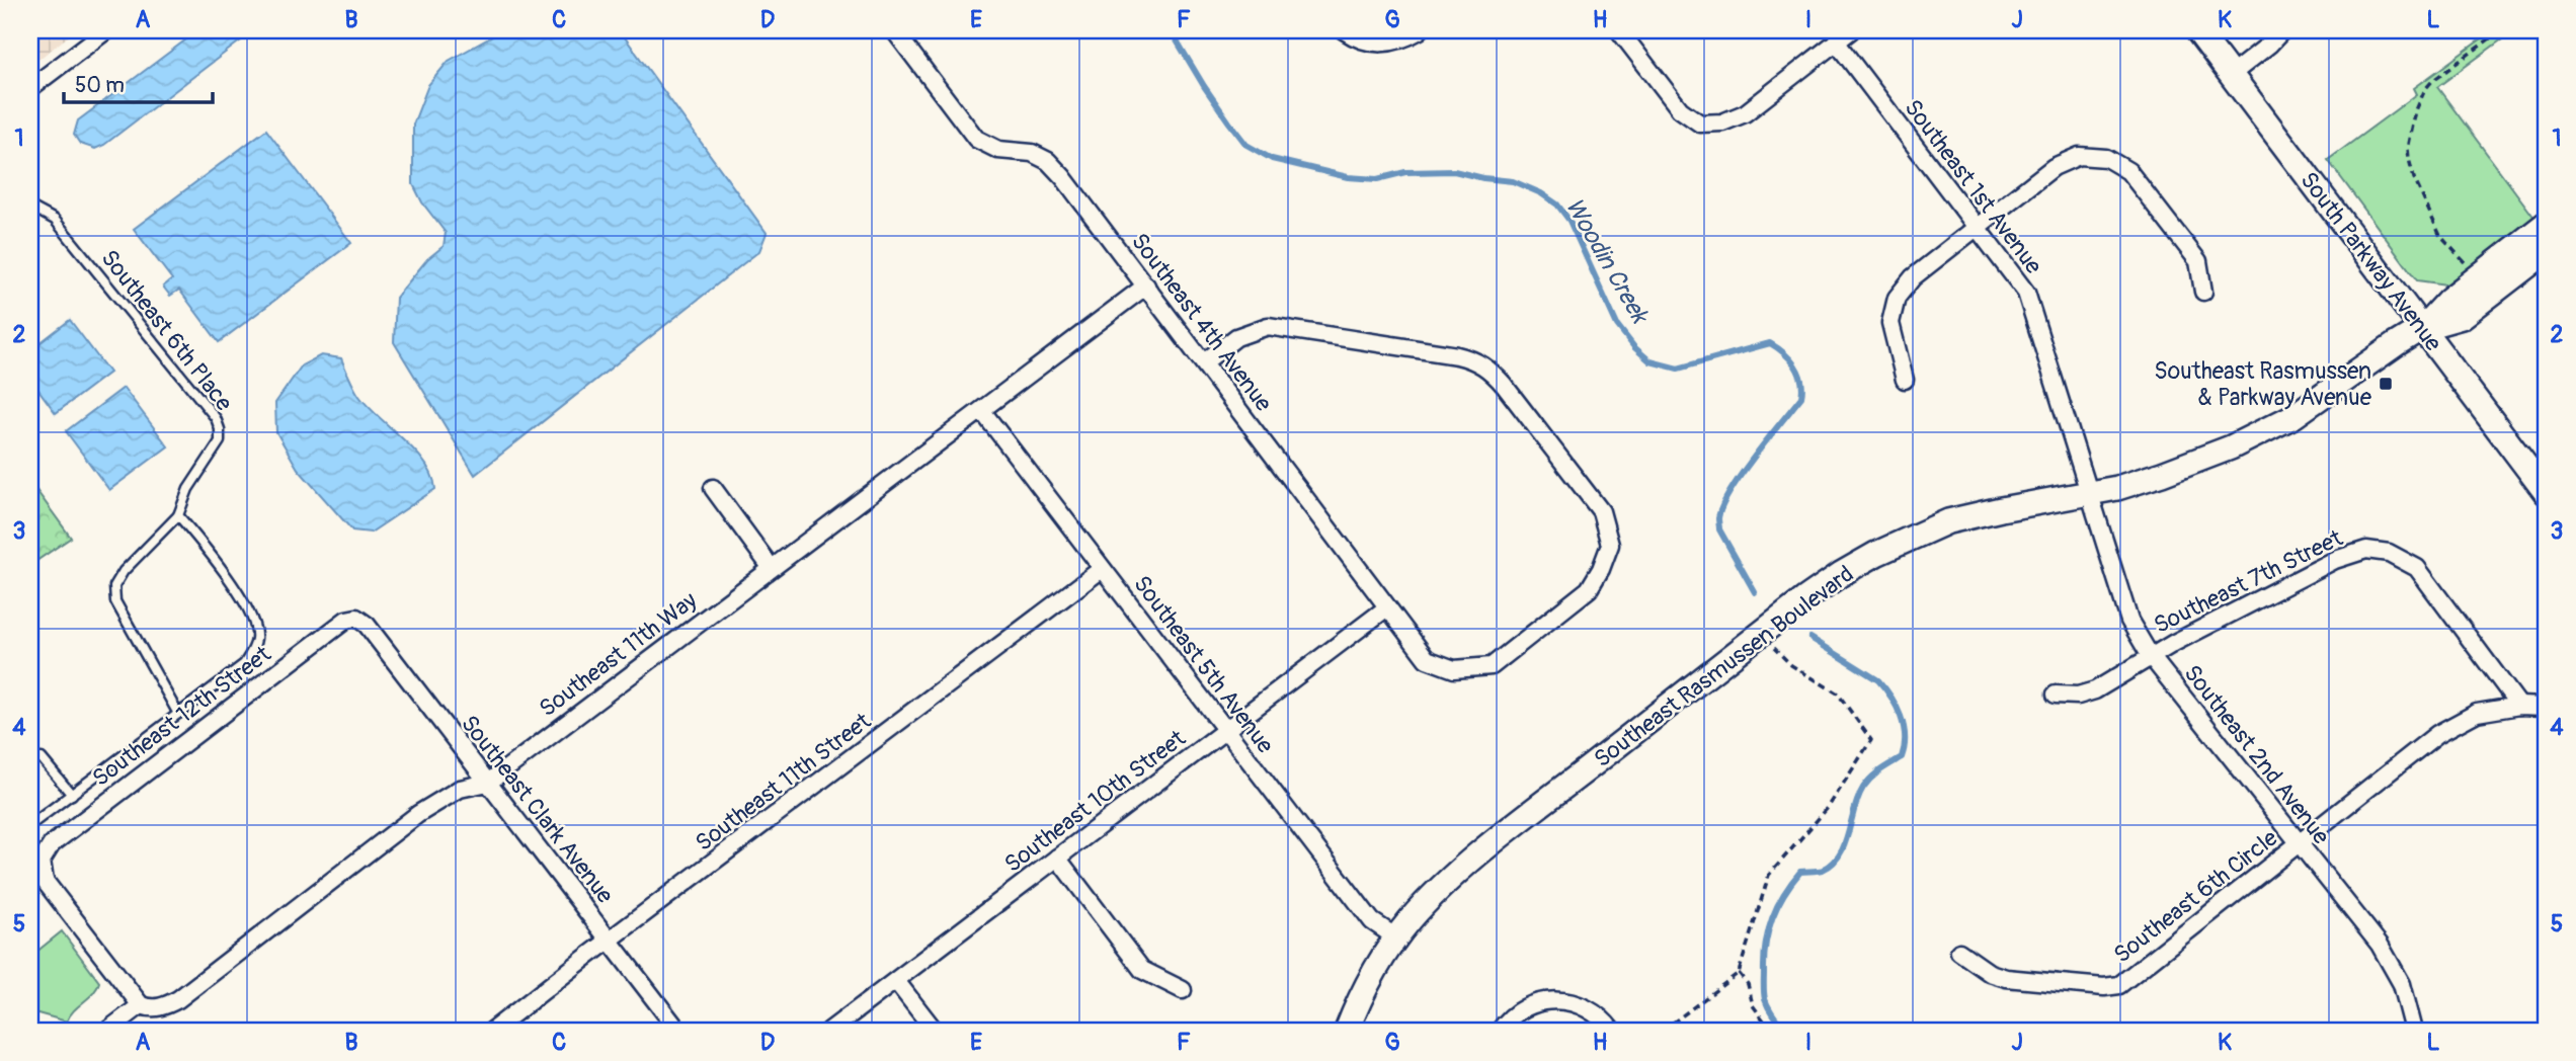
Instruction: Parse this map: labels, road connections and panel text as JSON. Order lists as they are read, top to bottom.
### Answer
{
  "streets": {
    "street": [
      "Southeast 1st Avenue",
      "South Parkway Avenue",
      "Southeast 4th Avenue",
      "Southeast 7th Street",
      "Southeast 11th Way",
      "Southeast 5th Avenue",
      "Southeast Rasmussen Boulevard",
      "Southeast 12th Street",
      "Southeast 2nd Avenue",
      "Southeast 11th Street",
      "Southeast 10th Street",
      "Southeast Clark Avenue",
      "Southeast 6th Circle"
    ],
    "lane": ["Southeast 6th Place"]
  },
  "crossings": [
    ["Southeast 1st Avenue", "Southeast Rasmussen Boulevard"],
    ["Southeast 1st Avenue", "Southeast 2nd Avenue"],
    ["South Parkway Avenue", "Southeast Rasmussen Boulevard"],
    ["Southeast 4th Avenue", "Southeast 11th Way"],
    ["Southeast 4th Avenue", "Southeast 10th Street"],
    ["Southeast 7th Street", "Southeast 2nd Avenue"],
    ["Southeast 7th Street", "Southeast 6th Circle"],
    ["Southeast 11th Way", "Southeast 5th Avenue"],
    ["Southeast 11th Way", "Southeast 12th Street"],
    ["Southeast 11th Way", "Southeast Clark Avenue"],
    ["Southeast 5th Avenue", "Southeast Rasmussen Boulevard"],
    ["Southeast 5th Avenue", "Southeast 11th Street"],
    ["Southeast 5th Avenue", "Southeast 10th Street"],
    ["Southeast Rasmussen Boulevard", "Southeast 2nd Avenue"],
    ["Southeast 12th Street", "Southeast Clark Avenue"],
    ["Southeast 2nd Avenue", "Southeast 6th Circle"],
    ["Southeast 11th Street", "Southeast Clark Avenue"]
  ],
  "water": ["Woodin Creek"],
  "places": {
    "transit": ["Southeast Rasmussen & Parkway Avenue"]
  },
  "scale_bar": "50 m",
  "grid": {
    "columns": [
      "A",
      "B",
      "C",
      "D",
      "E",
      "F",
      "G",
      "H",
      "I",
      "J",
      "K",
      "L"
    ],
    "rows": [
      "1",
      "2",
      "3",
      "4",
      "5"
    ]
  }
}
